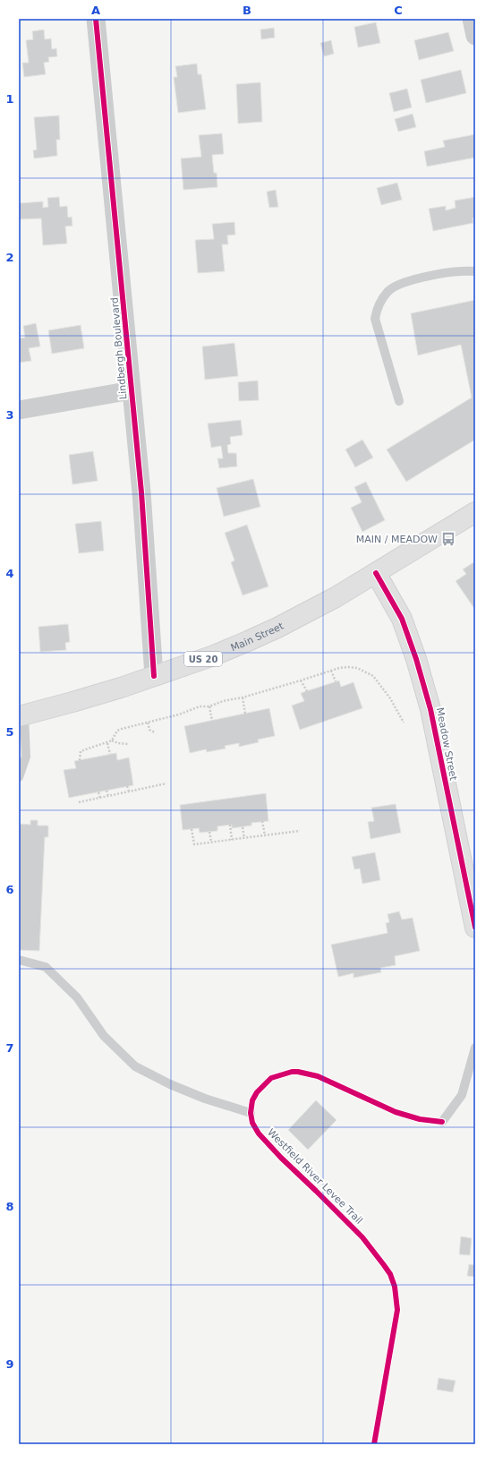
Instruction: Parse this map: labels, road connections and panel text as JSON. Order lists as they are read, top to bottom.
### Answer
{
  "streets": {
    "main road": ["Main Street", "US 20", "Meadow Street"],
    "street": ["Lindbergh Boulevard"],
    "cycle path": ["Westfield River Levee Trail"]
  },
  "crossings": [
    ["Lindbergh Boulevard", "Main Street"],
    ["Main Street", "Meadow Street"]
  ],
  "places": {
    "bus stop": ["MAIN / MEADOW"]
  },
  "grid": {
    "columns": ["A", "B", "C"],
    "rows": [
      "1",
      "2",
      "3",
      "4",
      "5",
      "6",
      "7",
      "8",
      "9"
    ]
  }
}
